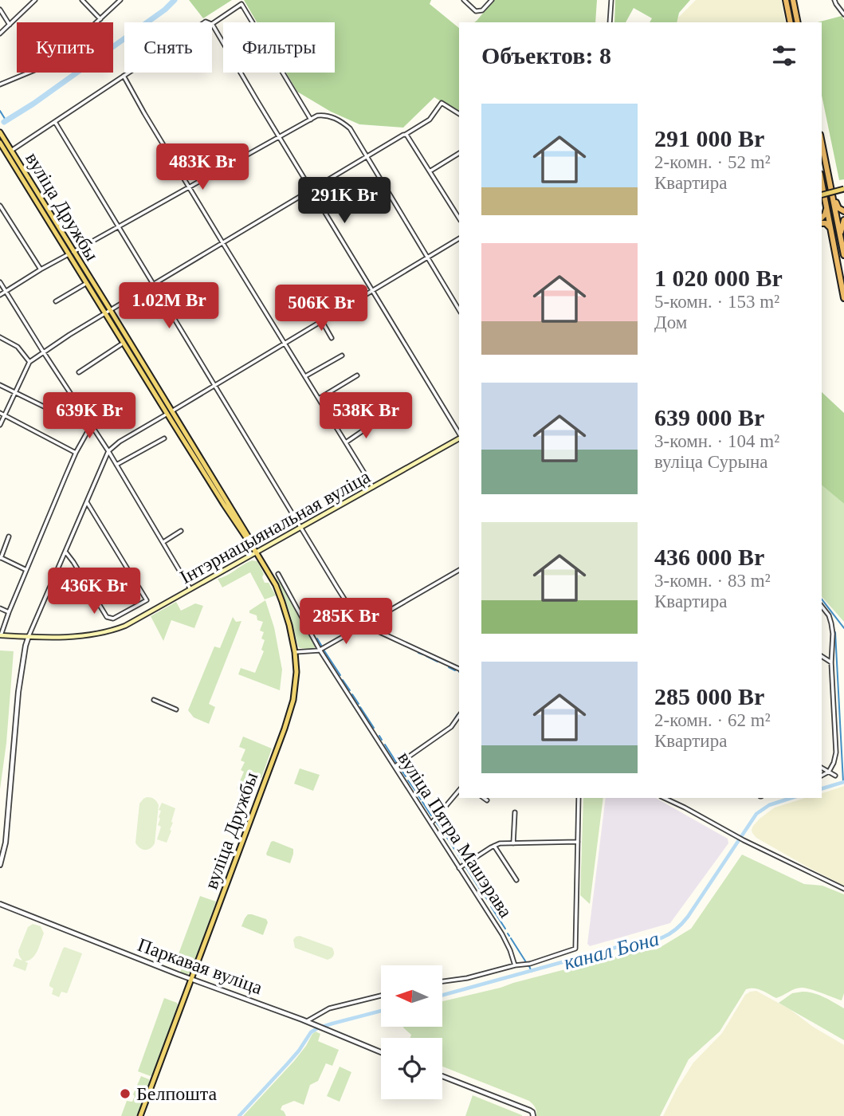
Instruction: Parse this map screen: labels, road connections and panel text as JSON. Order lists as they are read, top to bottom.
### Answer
{
  "streets": {
    "main road": ["вуліца Дружбы", "Інтэрнацыянальная вуліца"],
    "street": ["вуліца Пятра Машэрава", "Паркавая вуліца"]
  },
  "crossings": [
    ["вуліца Дружбы", "Інтэрнацыянальная вуліца"],
    ["вуліца Дружбы", "Паркавая вуліца"]
  ],
  "water": ["канал Бона"],
  "places": ["Белпошта"],
  "north": "left",
  "page": {
    "chip": ["Купить", "Снять", "Фильтры"],
    "heading": "Объектов: 8",
    "list": [
      {
        "name": "291 000 Br",
        "note": "2-комн. · 52 m² · Квартира"
      },
      {
        "name": "1 020 000 Br",
        "note": "5-комн. · 153 m² · Дом"
      },
      {
        "name": "639 000 Br",
        "note": "3-комн. · 104 m² · вуліца Сурына"
      },
      {
        "name": "436 000 Br",
        "note": "3-комн. · 83 m² · Квартира"
      },
      {
        "name": "285 000 Br",
        "note": "2-комн. · 62 m² · Квартира"
      }
    ],
    "price": [
      "483K Br",
      "291K Br",
      "1.02M Br",
      "506K Br",
      "639K Br",
      "538K Br",
      "436K Br",
      "285K Br"
    ]
  }
}
